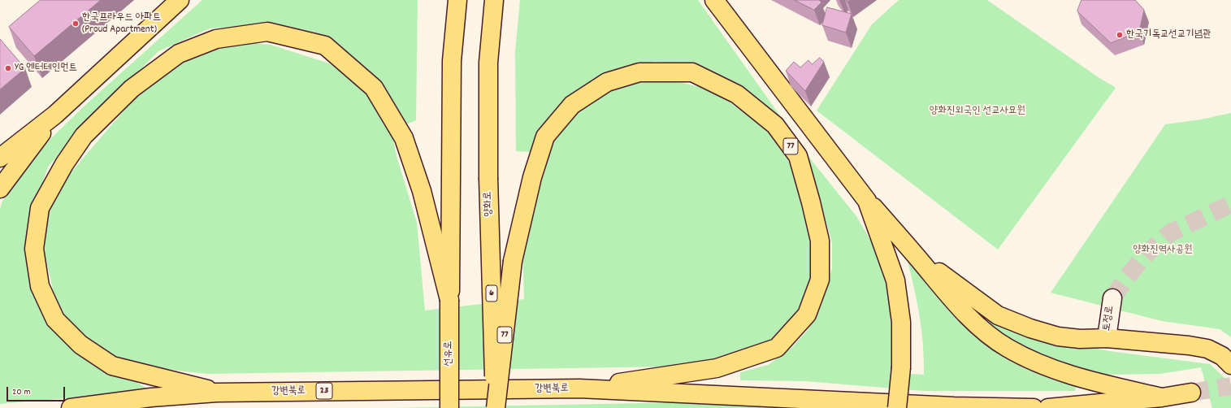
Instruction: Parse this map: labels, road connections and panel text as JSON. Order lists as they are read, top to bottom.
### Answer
{
  "streets": {
    "main road": [
      "77",
      "양화로",
      "6",
      "선유로",
      "강변북로",
      "23"
    ],
    "street": ["토정로"]
  },
  "crossings": [
    ["77", "양화로"],
    ["77", "강변북로"]
  ],
  "parks": ["양화진외국인 선교사묘원", "양화진역사공원"],
  "places": ["한국프라우드 아파트 (Proud Apartment)", "한국기독교선교기념관", "YG 엔터테인먼트"],
  "scale_bar": "20 m"
}
